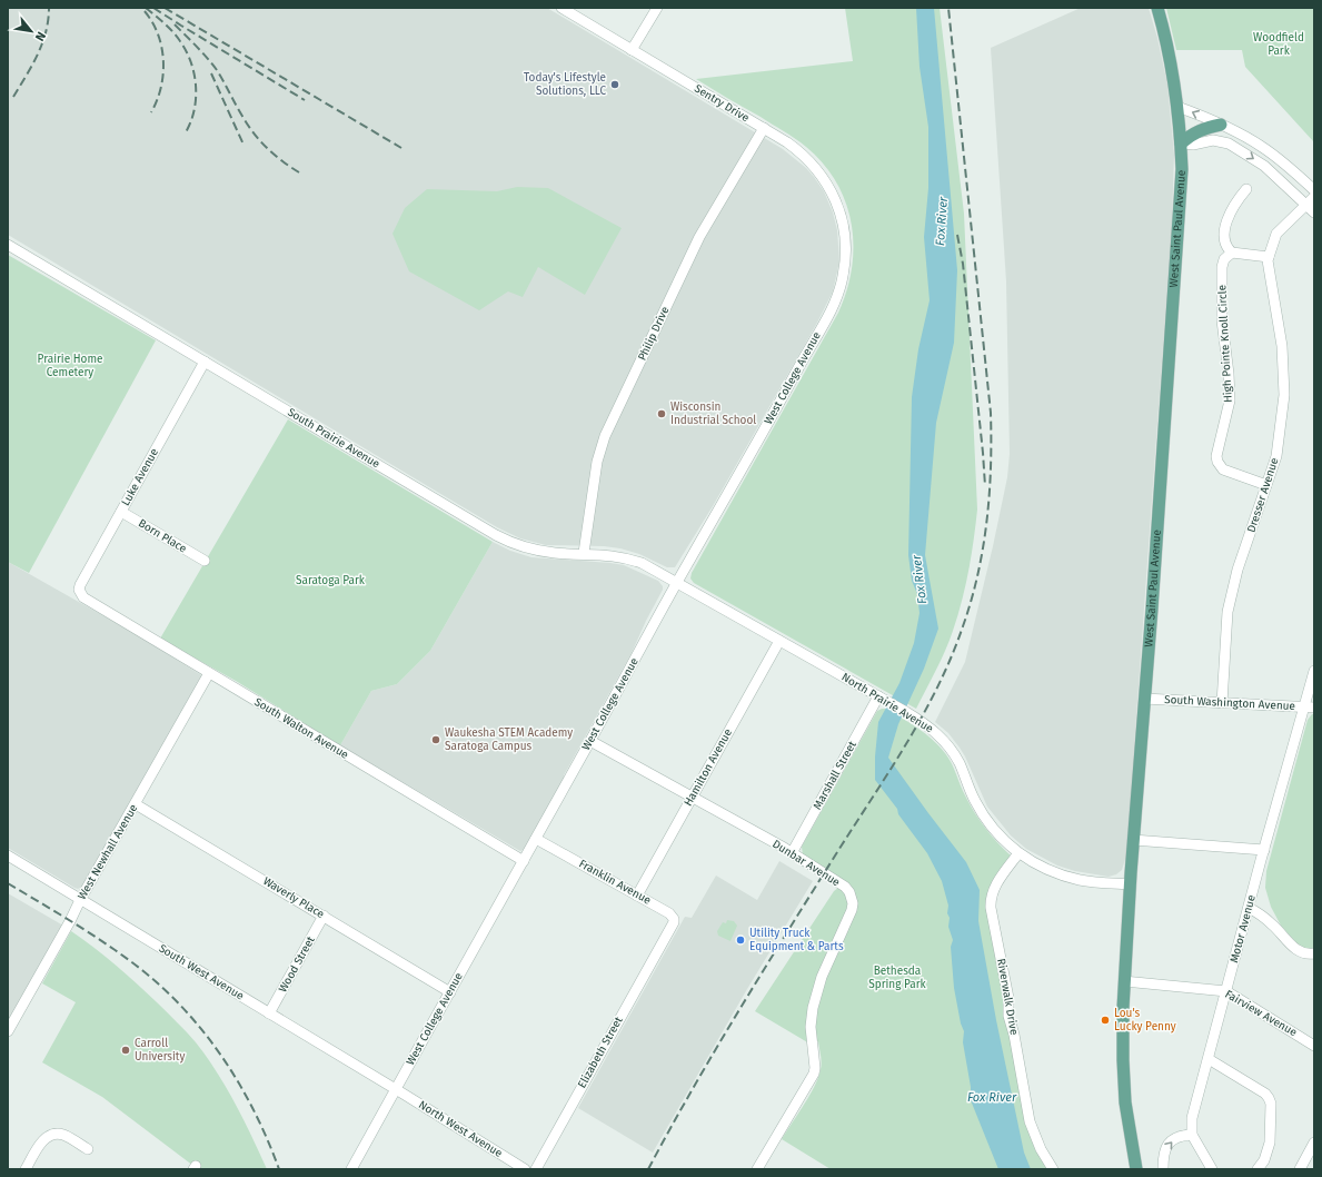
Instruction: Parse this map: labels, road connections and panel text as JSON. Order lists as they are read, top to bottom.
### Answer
{
  "streets": {
    "main road": ["West Saint Paul Avenue"],
    "street": [
      "Sentry Drive",
      "Philip Drive",
      "High Pointe Knoll Circle",
      "West College Avenue",
      "South Prairie Avenue",
      "Luke Avenue",
      "Dresser Avenue",
      "Born Place",
      "North Prairie Avenue",
      "South Washington Avenue",
      "South Walton Avenue",
      "Hamilton Avenue",
      "Marshall Street",
      "West Newhall Avenue",
      "Dunbar Avenue",
      "Franklin Avenue",
      "Waverly Place",
      "Motor Avenue",
      "Wood Street",
      "South West Avenue",
      "Riverwalk Drive",
      "Fairview Avenue",
      "Elizabeth Street",
      "North West Avenue"
    ]
  },
  "crossings": [
    ["Sentry Drive", "Philip Drive"],
    ["Sentry Drive", "West College Avenue"],
    ["West Saint Paul Avenue", "North Prairie Avenue"],
    ["West Saint Paul Avenue", "South Washington Avenue"],
    ["West Saint Paul Avenue", "Fairview Avenue"],
    ["Philip Drive", "South Prairie Avenue"],
    ["High Pointe Knoll Circle", "Dresser Avenue"],
    ["West College Avenue", "South Prairie Avenue"],
    ["West College Avenue", "North Prairie Avenue"],
    ["West College Avenue", "South Walton Avenue"],
    ["West College Avenue", "Dunbar Avenue"],
    ["West College Avenue", "Franklin Avenue"],
    ["West College Avenue", "Waverly Place"],
    ["West College Avenue", "South West Avenue"],
    ["West College Avenue", "North West Avenue"],
    ["South Prairie Avenue", "Luke Avenue"],
    ["South Prairie Avenue", "North Prairie Avenue"],
    ["Luke Avenue", "Born Place"],
    ["Luke Avenue", "South Walton Avenue"],
    ["Dresser Avenue", "South Washington Avenue"],
    ["North Prairie Avenue", "Hamilton Avenue"],
    ["North Prairie Avenue", "Marshall Street"],
    ["North Prairie Avenue", "Riverwalk Drive"],
    ["South Washington Avenue", "Motor Avenue"],
    ["South Walton Avenue", "West Newhall Avenue"],
    ["Hamilton Avenue", "Dunbar Avenue"],
    ["Hamilton Avenue", "Franklin Avenue"],
    ["Marshall Street", "Dunbar Avenue"],
    ["West Newhall Avenue", "Waverly Place"],
    ["West Newhall Avenue", "South West Avenue"],
    ["Franklin Avenue", "Elizabeth Street"],
    ["Waverly Place", "Wood Street"],
    ["Motor Avenue", "Fairview Avenue"],
    ["Wood Street", "South West Avenue"],
    ["South West Avenue", "North West Avenue"]
  ],
  "water": ["Fox River"],
  "parks": [
    "Woodfield Park",
    "Prairie Home Cemetery",
    "Saratoga Park",
    "Bethesda Spring Park"
  ],
  "places": [
    "Today's Lifestyle Solutions, LLC",
    "Wisconsin Industrial School",
    "Waukesha STEM Academy Saratoga Campus",
    "Utility Truck Equipment & Parts",
    "Lou's Lucky Penny",
    "Carroll University"
  ],
  "north": "bottom right"
}
